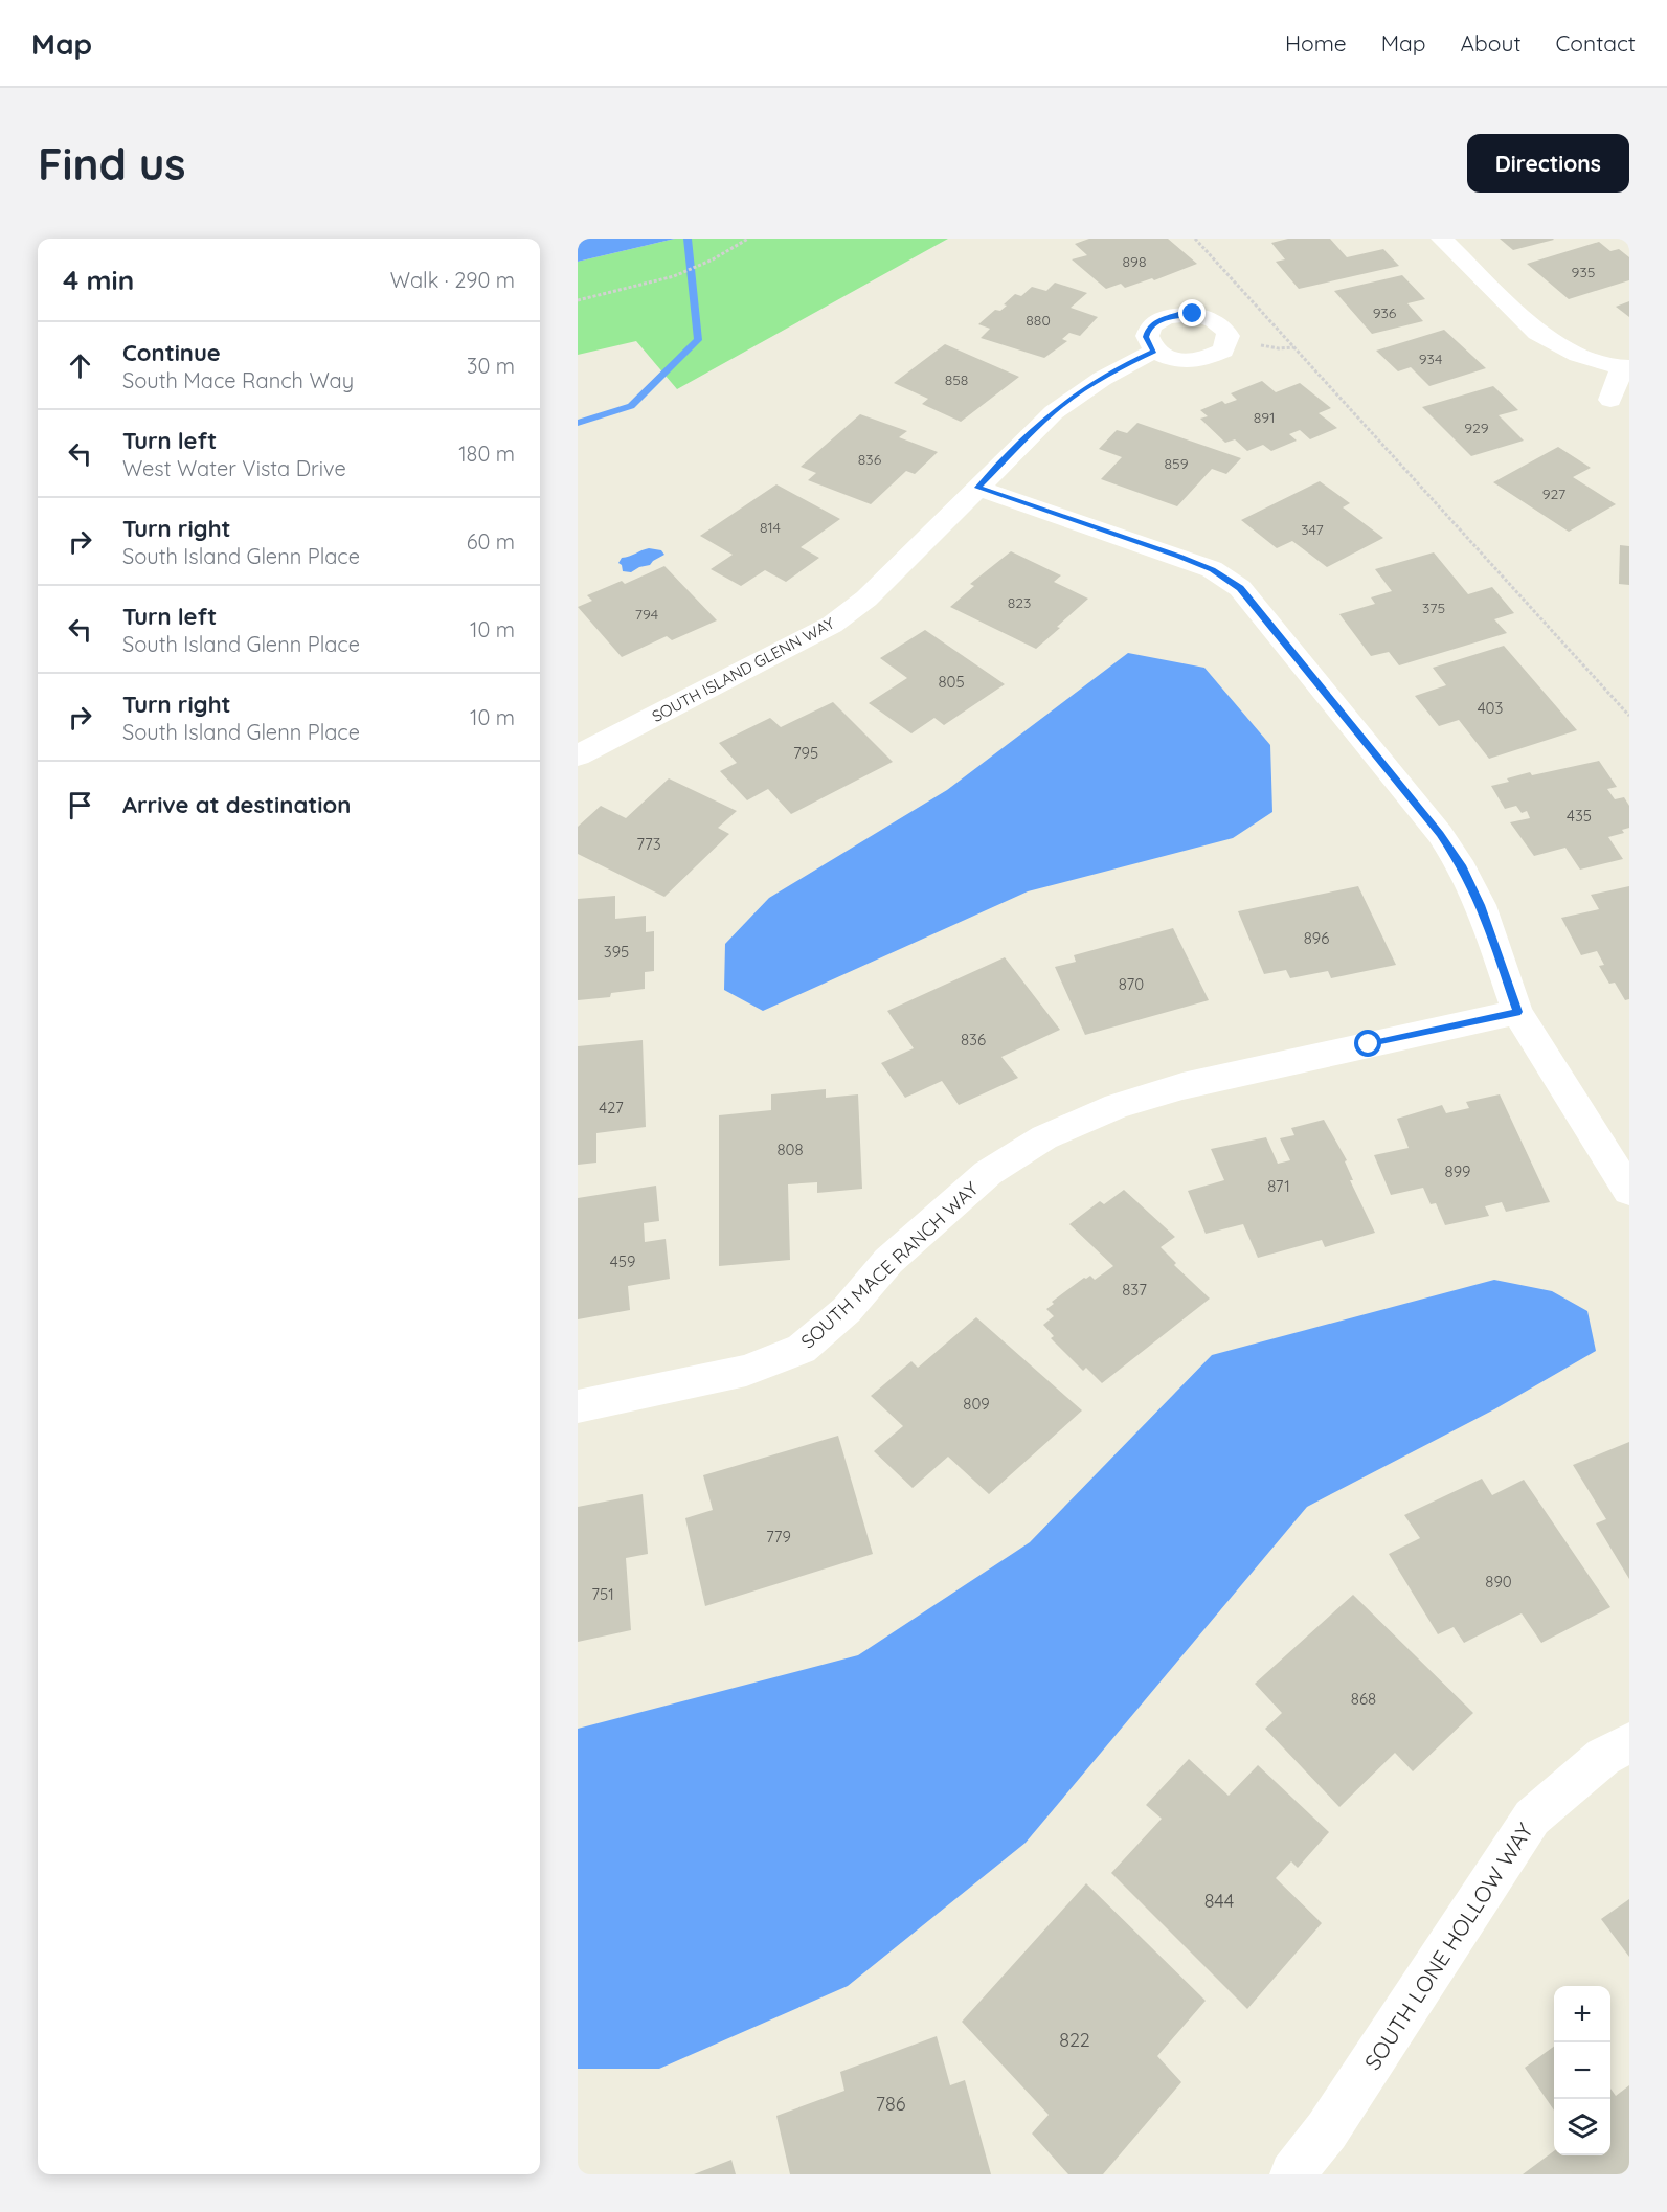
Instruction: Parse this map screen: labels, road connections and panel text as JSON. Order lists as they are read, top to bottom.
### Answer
{
  "streets": {
    "street": ["SOUTH ISLAND GLENN WAY", "SOUTH MACE RANCH WAY", "SOUTH LONE HOLLOW WAY"]
  },
  "house_numbers": [
    "898",
    "935",
    "936",
    "880",
    "934",
    "858",
    "891",
    "929",
    "836",
    "859",
    "927",
    "814",
    "347",
    "823",
    "375",
    "794",
    "805",
    "403",
    "795",
    "435",
    "773",
    "896",
    "395",
    "870",
    "836",
    "427",
    "808",
    "899",
    "871",
    "459",
    "837",
    "809",
    "779",
    "890",
    "751",
    "868",
    "844",
    "822",
    "786"
  ],
  "page": {
    "header": "Map",
    "nav": [
      "Home",
      "Map",
      "About",
      "Contact"
    ],
    "buttons": "Directions",
    "title": "Find us",
    "heading": ["4 min", "Walk · 290 m"],
    "list": [
      ["Continue", "South Mace Ranch Way", "30 m"],
      ["Turn left", "West Water Vista Drive", "180 m"],
      ["Turn right", "South Island Glenn Place", "60 m"],
      ["Turn left", "South Island Glenn Place", "10 m"],
      ["Turn right", "South Island Glenn Place", "10 m"],
      "Arrive at destination"
    ],
    "map_buttons": ["+", "−"]
  }
}
